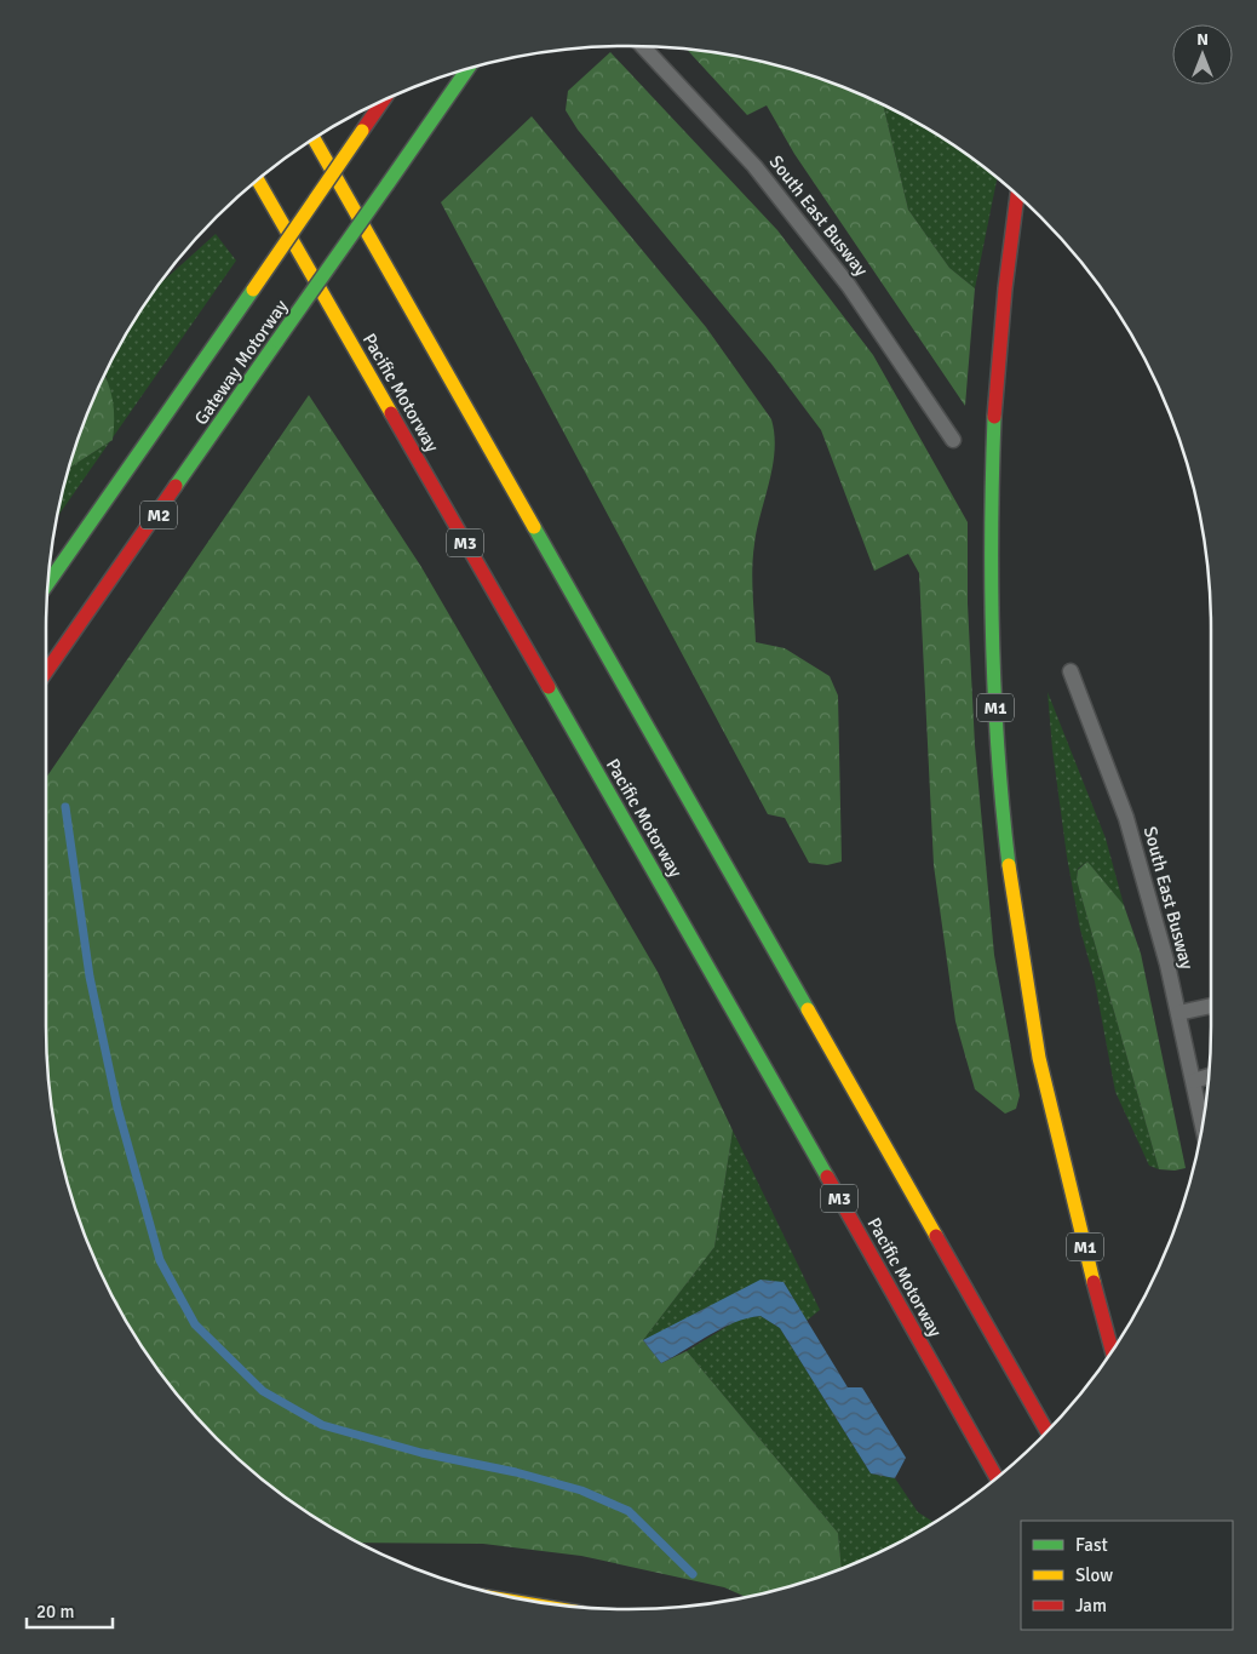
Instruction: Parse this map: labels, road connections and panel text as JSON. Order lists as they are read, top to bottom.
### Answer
{
  "streets": {
    "highway": [
      "Gateway Motorway",
      "Pacific Motorway",
      "M2",
      "M3",
      "M1"
    ],
    "lane": ["South East Busway"]
  },
  "legend": ["Fast", "Slow", "Jam"],
  "scale_bar": "20 m",
  "north": "top"
}
